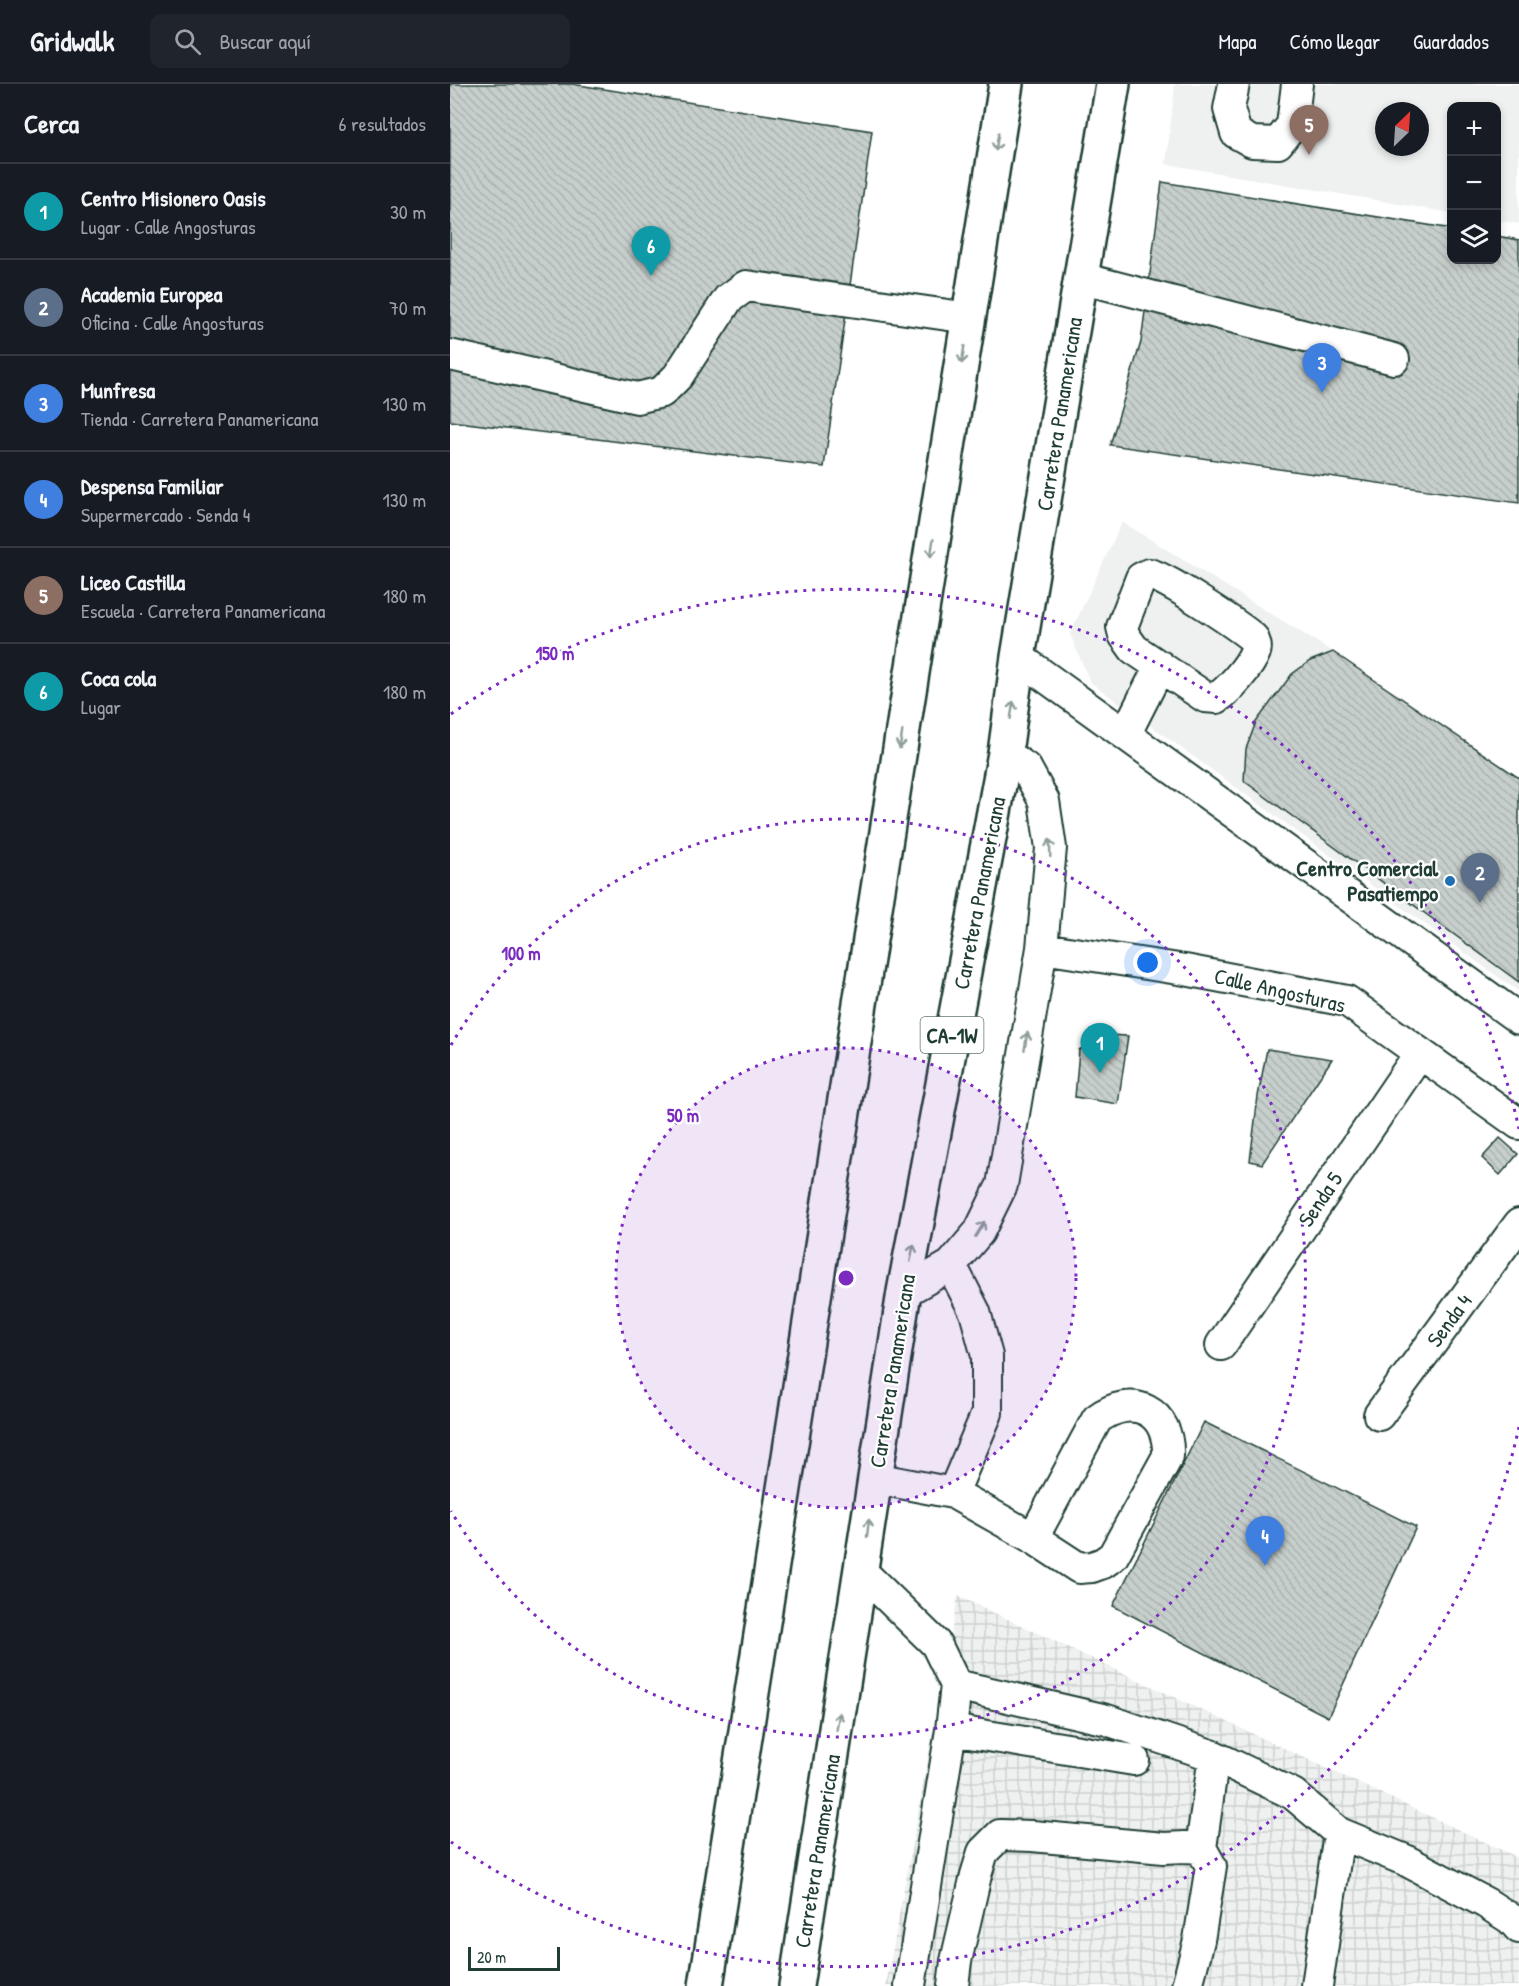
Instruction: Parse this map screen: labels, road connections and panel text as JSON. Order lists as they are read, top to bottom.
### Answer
{
  "streets": {
    "highway": ["Carretera Panamericana", "CA-1W"],
    "street": ["Calle Angosturas", "Senda 5", "Senda 4"]
  },
  "crossings": [
    ["Calle Angosturas", "Senda 5"]
  ],
  "places": ["Centro Comercial Pasatiempo"],
  "scale_bar": "20 m",
  "north": "top right",
  "page": {
    "header": "Gridwalk",
    "search": "Buscar aquí",
    "nav": ["Mapa", "Cómo llegar", "Guardados"],
    "heading": ["Cerca", "6 resultados"],
    "map_buttons": ["+", "−"],
    "pins": [
      "5",
      "6",
      "3",
      "2",
      "1",
      "4"
    ],
    "list": [
      {
        "mark": "1",
        "name": "Centro Misionero Oasis",
        "note": "Lugar · Calle Angosturas",
        "value": "30 m"
      },
      {
        "mark": "2",
        "name": "Academia Europea",
        "note": "Oficina · Calle Angosturas",
        "value": "70 m"
      },
      {
        "mark": "3",
        "name": "Munfresa",
        "note": "Tienda · Carretera Panamericana",
        "value": "130 m"
      },
      {
        "mark": "4",
        "name": "Despensa Familiar",
        "note": "Supermercado · Senda 4",
        "value": "130 m"
      },
      {
        "mark": "5",
        "name": "Liceo Castilla",
        "note": "Escuela · Carretera Panamericana",
        "value": "180 m"
      },
      {
        "mark": "6",
        "name": "Coca cola",
        "note": "Lugar",
        "value": "180 m"
      }
    ],
    "scale": "20 m"
  },
  "rings": ["150 m", "100 m", "50 m"]
}
